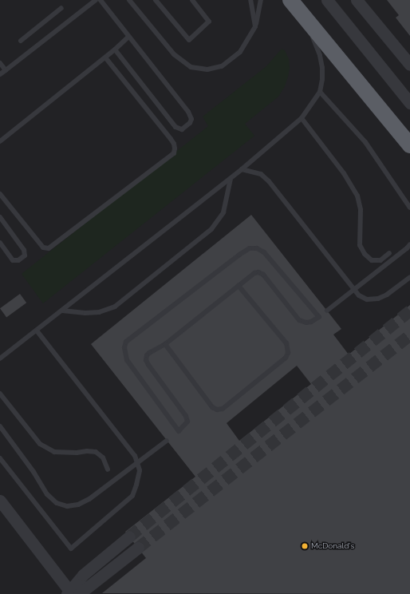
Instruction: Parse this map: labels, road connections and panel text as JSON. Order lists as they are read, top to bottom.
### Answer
{
  "places": ["McDonald's"]
}
